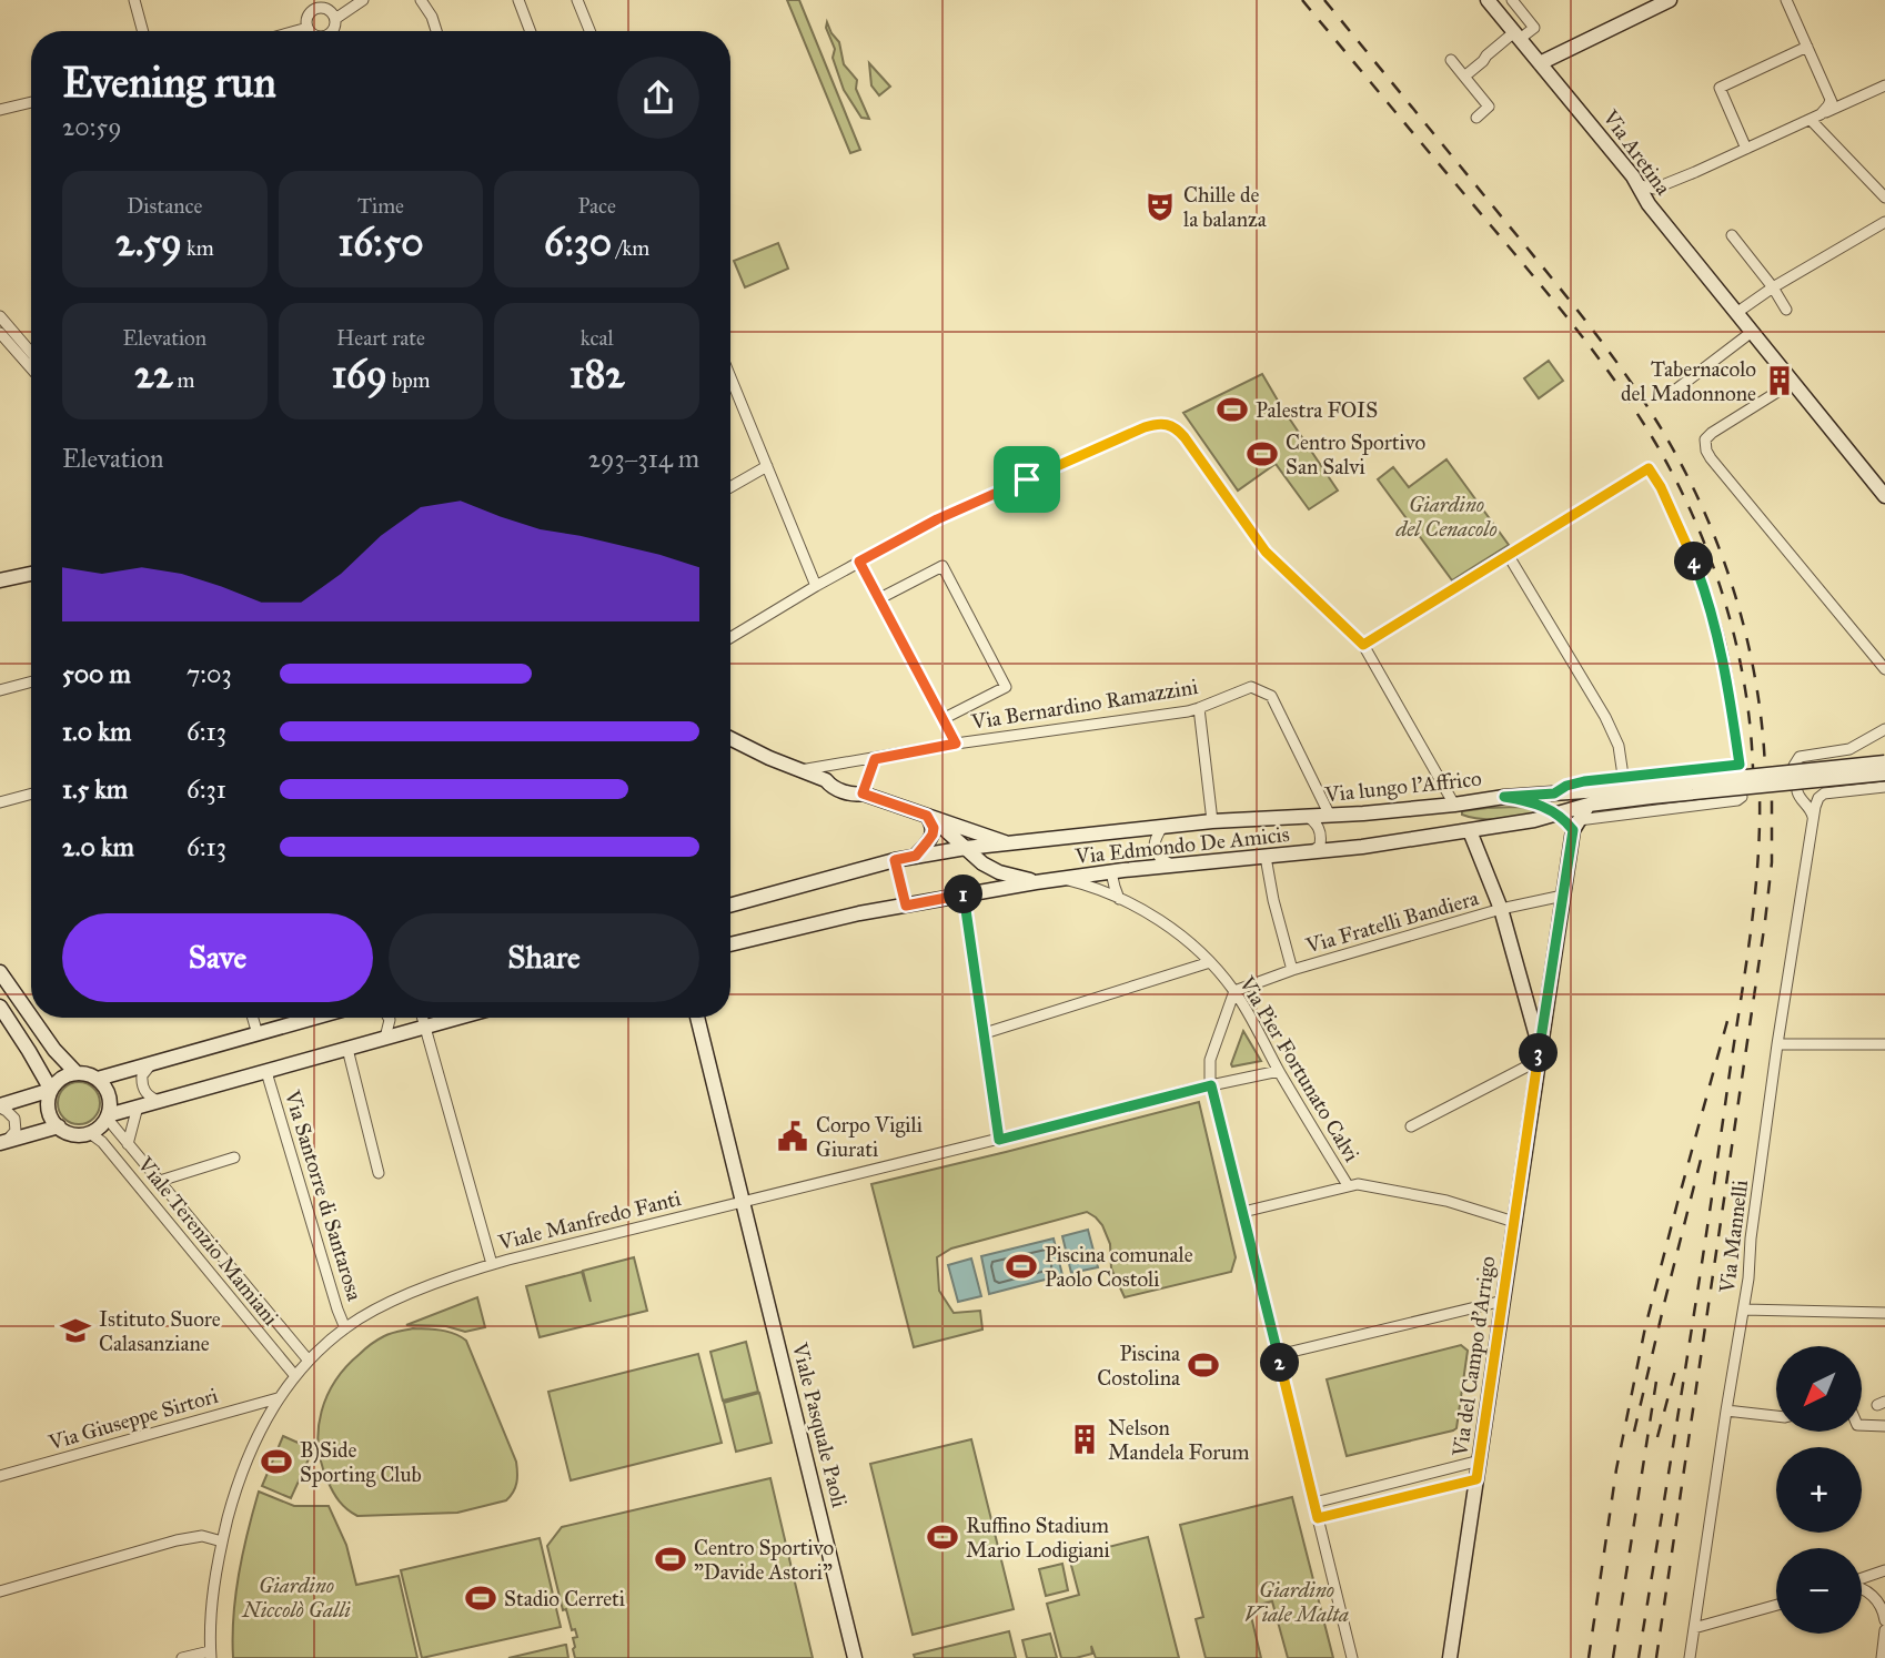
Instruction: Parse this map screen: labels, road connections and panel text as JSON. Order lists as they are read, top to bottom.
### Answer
{
  "streets": {
    "street": [
      "Via Aretina",
      "Via Bernardino Ramazzini",
      "Via lungo l'Affrico",
      "Via Edmondo De Amicis",
      "Via Fratelli Bandiera",
      "Via Pier Fortunato Calvi",
      "Via Santorre di Santarosa",
      "Viale Manfredo Fanti",
      "Via Mannelli",
      "Viale Terenzio Mamiani",
      "Via del Campo d'Arrigo",
      "Via Giuseppe Sirtori",
      "Viale Pasquale Paoli"
    ]
  },
  "crossings": [
    ["Via Bernardino Ramazzini", "Via lungo l'Affrico"],
    ["Via lungo l'Affrico", "Via Edmondo De Amicis"],
    ["Via Edmondo De Amicis", "Via Pier Fortunato Calvi"],
    ["Via Edmondo De Amicis", "Via del Campo d'Arrigo"],
    ["Via Fratelli Bandiera", "Via Pier Fortunato Calvi"],
    ["Via Fratelli Bandiera", "Via del Campo d'Arrigo"],
    ["Via Pier Fortunato Calvi", "Viale Manfredo Fanti"],
    ["Via Pier Fortunato Calvi", "Via del Campo d'Arrigo"],
    ["Via Santorre di Santarosa", "Viale Manfredo Fanti"],
    ["Viale Manfredo Fanti", "Viale Terenzio Mamiani"],
    ["Viale Manfredo Fanti", "Via Giuseppe Sirtori"],
    ["Viale Manfredo Fanti", "Viale Pasquale Paoli"]
  ],
  "parks": ["Giardino del Cenacolo", "Giardino Niccolò Galli", "Giardino Viale Malta"],
  "places": {
    "theatre": ["Chille de la balanza"],
    "building": ["Tabernacolo del Madonnone", "Nelson Mandela Forum"],
    "sports": [
      "Palestra FOIS",
      "Centro Sportivo San Salvi",
      "Piscina comunale Paolo Costoli",
      "Piscina Costolina",
      "B)Side Sporting Club",
      "Ruffino Stadium Mario Lodigiani",
      "Centro Sportivo \"Davide Astori\"",
      "Stadio Cerreti"
    ],
    "public building": ["Corpo Vigili Giurati"],
    "school or university": ["Istituto Suore Calasanziane"]
  },
  "north": "bottom left",
  "page": {
    "heading": ["Evening run", "20:59"],
    "stats": [
      ["Distance", "2.59 km"],
      ["Time", "16:50"],
      ["Pace", "6:30 /km"],
      ["Elevation", "22 m"],
      ["Heart rate", "169 bpm"],
      ["kcal", "182"]
    ],
    "chart": ["Elevation", "293–314 m"],
    "pins": [
      "4",
      "1",
      "3",
      "2"
    ],
    "list": [
      {
        "name": "500 m",
        "note": "7:03"
      },
      {
        "name": "1.0 km",
        "note": "6:13"
      },
      {
        "name": "1.5 km",
        "note": "6:31"
      },
      {
        "name": "2.0 km",
        "note": "6:13"
      }
    ],
    "buttons": ["Save", "Share"],
    "map_buttons": ["+", "−"]
  }
}
